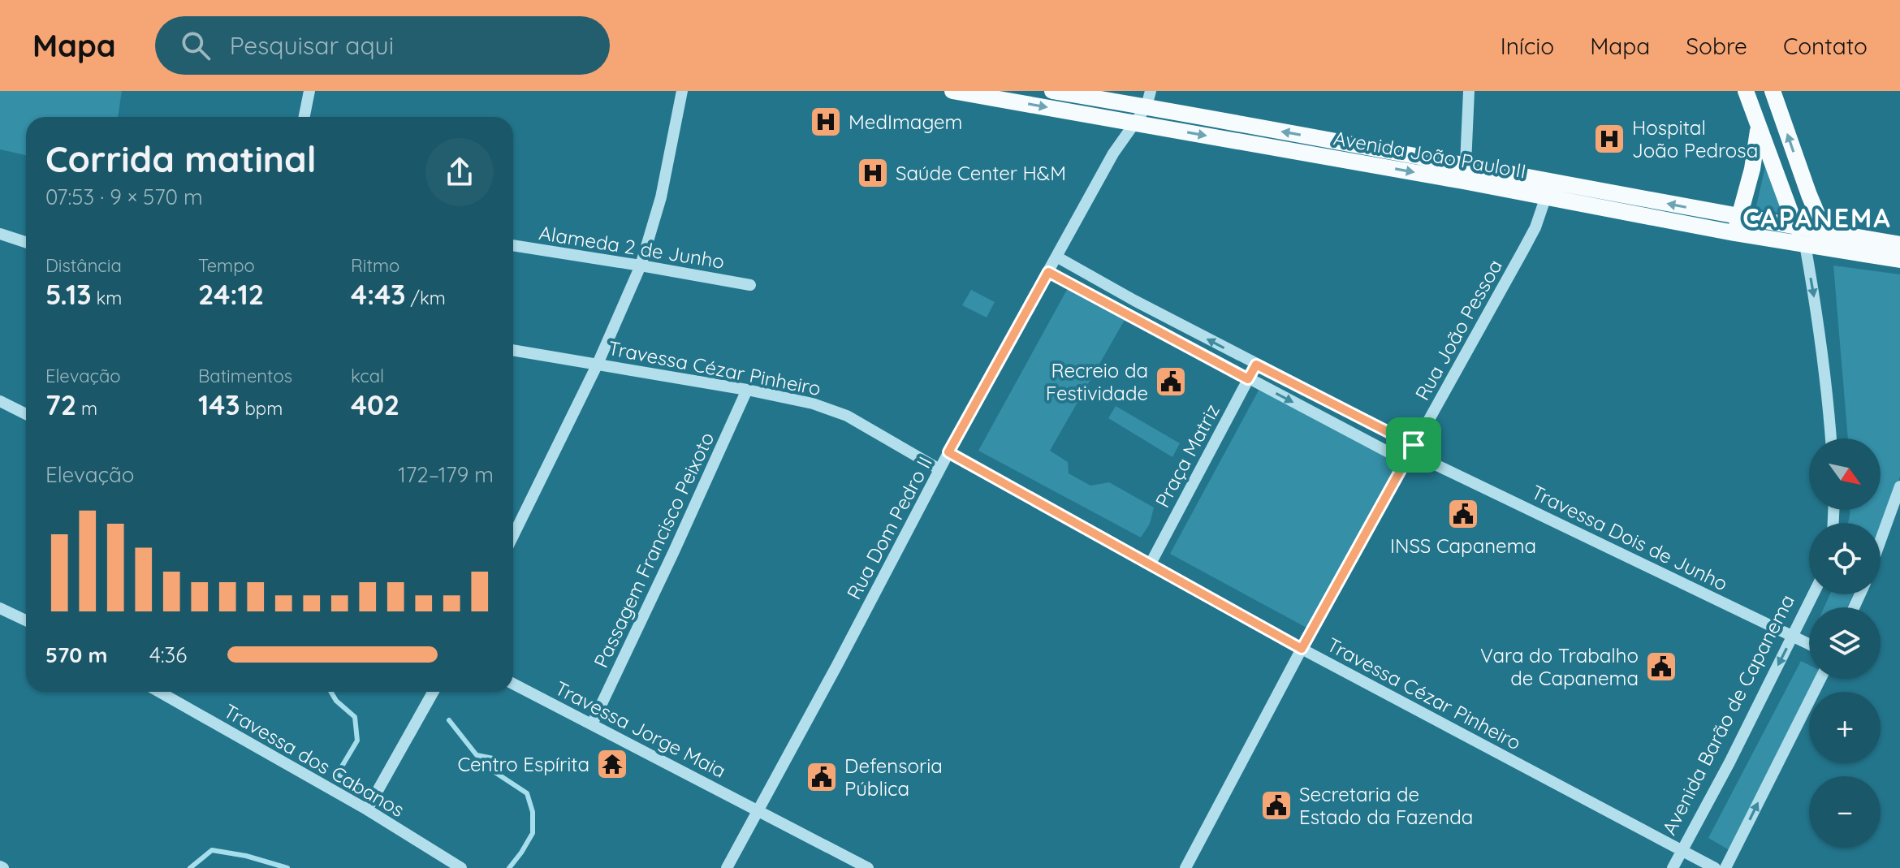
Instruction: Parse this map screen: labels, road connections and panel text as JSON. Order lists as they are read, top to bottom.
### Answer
{
  "streets": {
    "main road": ["Avenida João Paulo II"],
    "street": [
      "Alameda 2 de Junho",
      "Rua João Pessoa",
      "Travessa Cézar Pinheiro",
      "Praça Matriz",
      "Rua Dom Pedro II",
      "Travessa Dois de Junho",
      "Passagem Francisco Peixoto",
      "Avenida Barão de Capanema",
      "Travessa Jorge Maia",
      "Travessa dos Cabanos"
    ]
  },
  "crossings": [
    ["Avenida João Paulo II", "Rua João Pessoa"],
    ["Avenida João Paulo II", "Rua Dom Pedro II"],
    ["Rua João Pessoa", "Travessa Cézar Pinheiro"],
    ["Travessa Cézar Pinheiro", "Praça Matriz"],
    ["Travessa Cézar Pinheiro", "Rua Dom Pedro II"],
    ["Travessa Cézar Pinheiro", "Passagem Francisco Peixoto"],
    ["Travessa Cézar Pinheiro", "Avenida Barão de Capanema"],
    ["Rua Dom Pedro II", "Travessa Jorge Maia"],
    ["Travessa Dois de Junho", "Avenida Barão de Capanema"],
    ["Passagem Francisco Peixoto", "Travessa Jorge Maia"]
  ],
  "districts": ["CAPANEMA"],
  "places": {
    "hospital": ["MedImagem", "Hospital João Pedrosa", "Saúde Center H&M"],
    "public building": [
      "Recreio da Festividade",
      "INSS Capanema",
      "Vara do Trabalho de Capanema",
      "Defensoria Pública",
      "Secretaria de Estado da Fazenda"
    ],
    "temple": ["Centro Espírita"]
  },
  "north": "bottom right",
  "page": {
    "header": "Mapa",
    "search": "Pesquisar aqui",
    "nav": [
      "Início",
      "Mapa",
      "Sobre",
      "Contato"
    ],
    "heading": ["Corrida matinal", "07:53 · 9 × 570 m"],
    "stats": [
      ["Distância", "5.13 km"],
      ["Tempo", "24:12"],
      ["Ritmo", "4:43 /km"],
      ["Elevação", "72 m"],
      ["Batimentos", "143 bpm"],
      ["kcal", "402"]
    ],
    "map_buttons": ["+", "−"],
    "chart": ["Elevação", "172–179 m"],
    "list": [
      {
        "name": "570 m",
        "note": "4:36"
      }
    ]
  }
}
